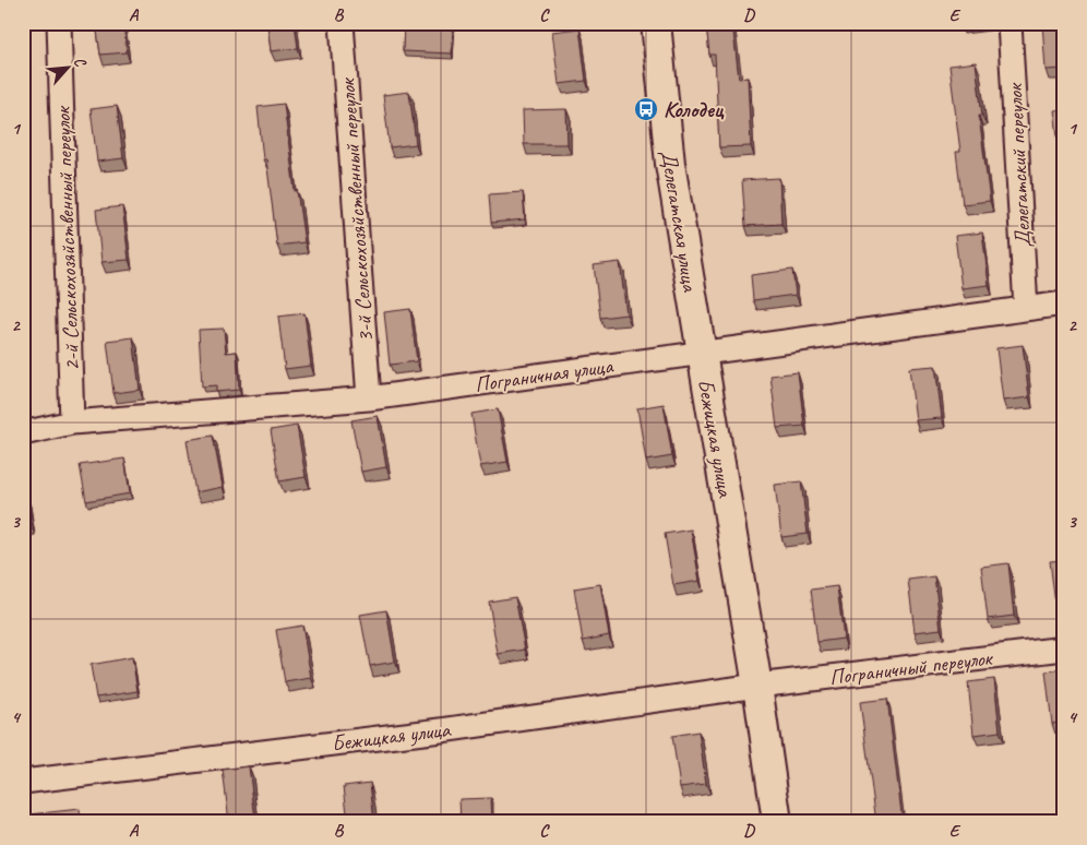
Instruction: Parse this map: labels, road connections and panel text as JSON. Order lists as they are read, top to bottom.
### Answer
{
  "streets": {
    "street": [
      "Делегатский переулок",
      "3-й Сельскохозяйственный переулок",
      "Делегатская улица",
      "2-й Сельскохозяйственный переулок",
      "Пограничная улица",
      "Бежицкая улица",
      "Пограничный переулок"
    ]
  },
  "crossings": [
    ["Делегатский переулок", "Пограничная улица"],
    ["3-й Сельскохозяйственный переулок", "Пограничная улица"],
    ["Делегатская улица", "Пограничная улица"],
    ["Делегатская улица", "Бежицкая улица"],
    ["2-й Сельскохозяйственный переулок", "Пограничная улица"],
    ["Пограничная улица", "Бежицкая улица"],
    ["Бежицкая улица", "Пограничный переулок"]
  ],
  "places": {
    "bus stop": ["Колодец"]
  },
  "north": "top right",
  "grid": {
    "columns": [
      "A",
      "B",
      "C",
      "D",
      "E"
    ],
    "rows": [
      "1",
      "2",
      "3",
      "4"
    ]
  }
}
